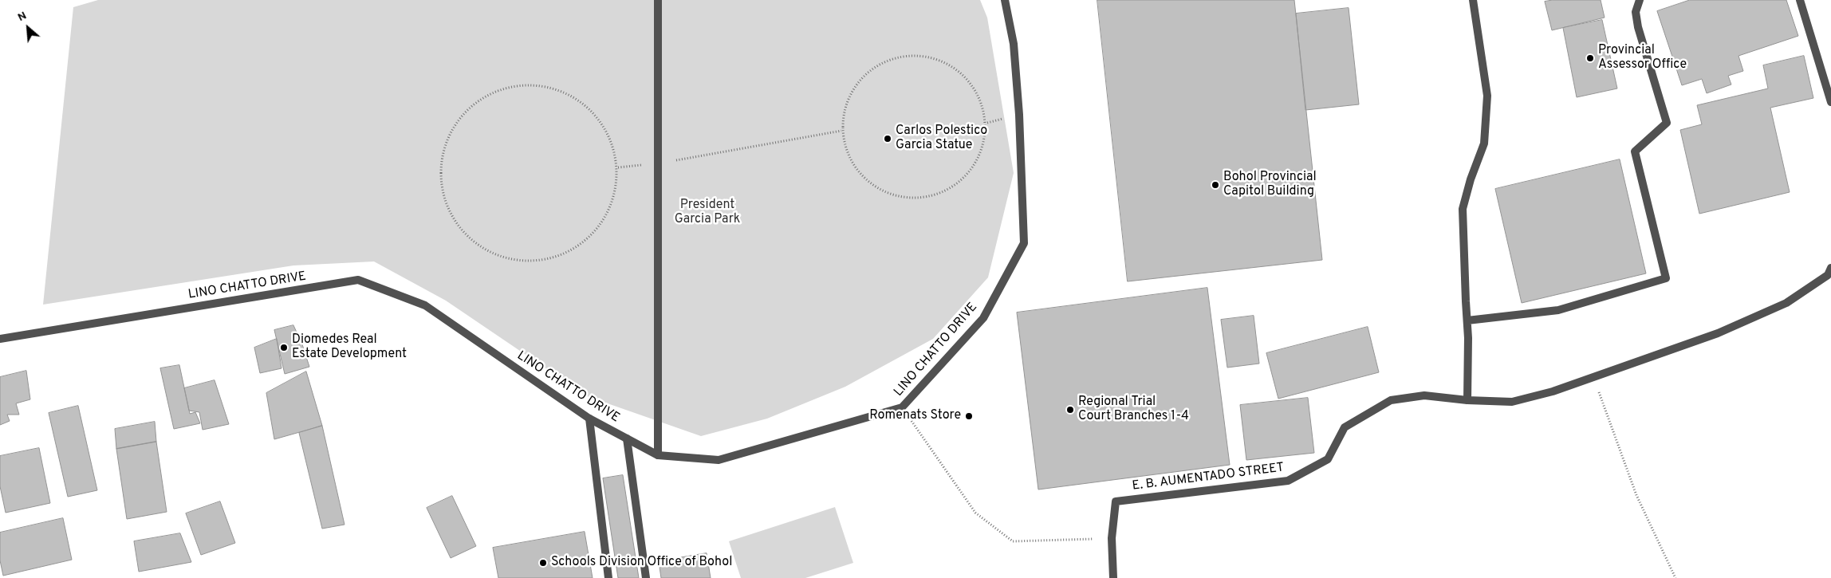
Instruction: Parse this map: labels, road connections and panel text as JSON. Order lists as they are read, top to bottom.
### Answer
{
  "streets": {
    "street": ["LINO CHATTO DRIVE", "E. B. AUMENTADO STREET"]
  },
  "parks": ["President Garcia Park"],
  "places": [
    "Provincial Assessor Office",
    "Carlos Polestico Garcia Statue",
    "Bohol Provincial Capitol Building",
    "Diomedes Real Estate Development",
    "Regional Trial Court Branches 1-4",
    "Romenats Store",
    "Schools Division Office of Bohol"
  ],
  "north": "top left"
}
